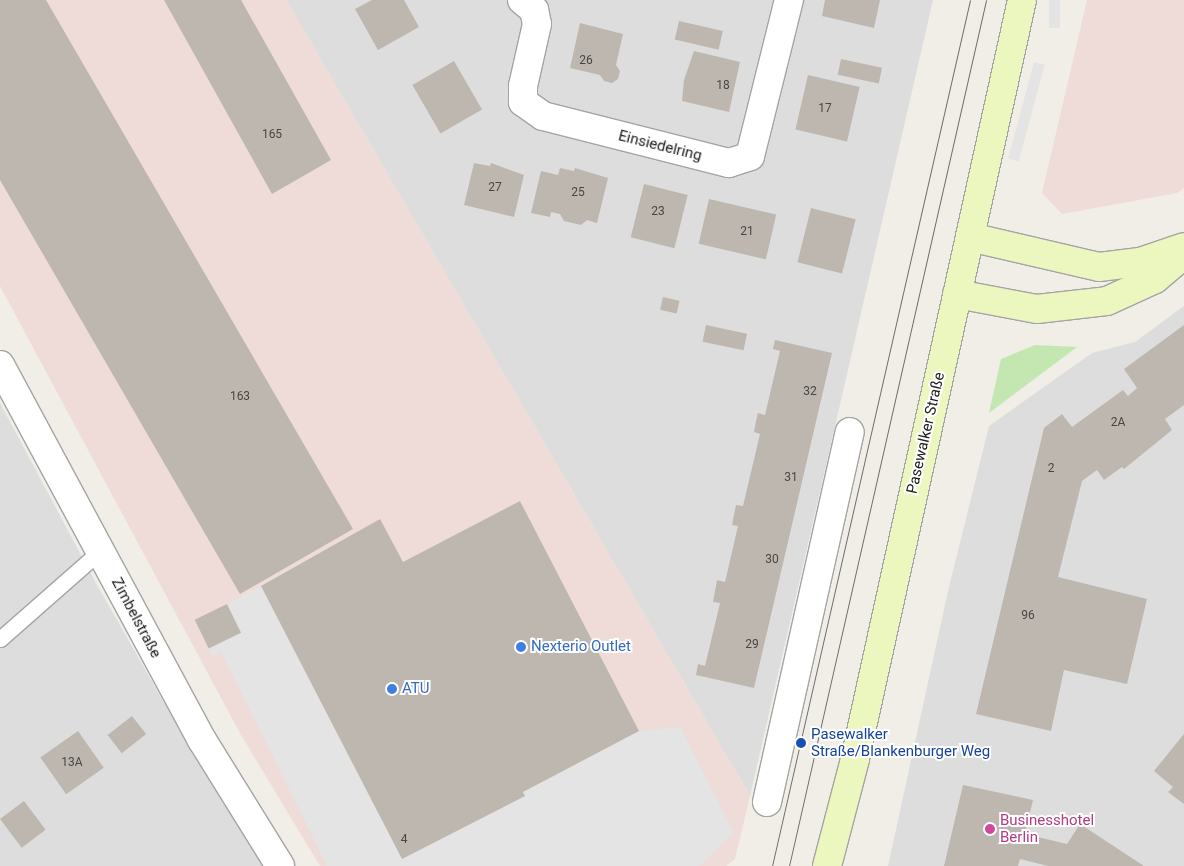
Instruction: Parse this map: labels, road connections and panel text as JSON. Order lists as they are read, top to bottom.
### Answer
{
  "streets": {
    "main road": ["Pasewalker Straße"],
    "street": ["Einsiedelring", "Zimbelstraße"]
  },
  "places": [
    "Nexterio Outlet",
    "ATU",
    "Pasewalker Straße/Blankenburger Weg",
    "Businesshotel Berlin"
  ],
  "house_numbers": [
    "26",
    "18",
    "17",
    "165",
    "27",
    "25",
    "23",
    "21",
    "32",
    "163",
    "2A",
    "2",
    "31",
    "30",
    "96",
    "29",
    "13A",
    "4"
  ]
}
